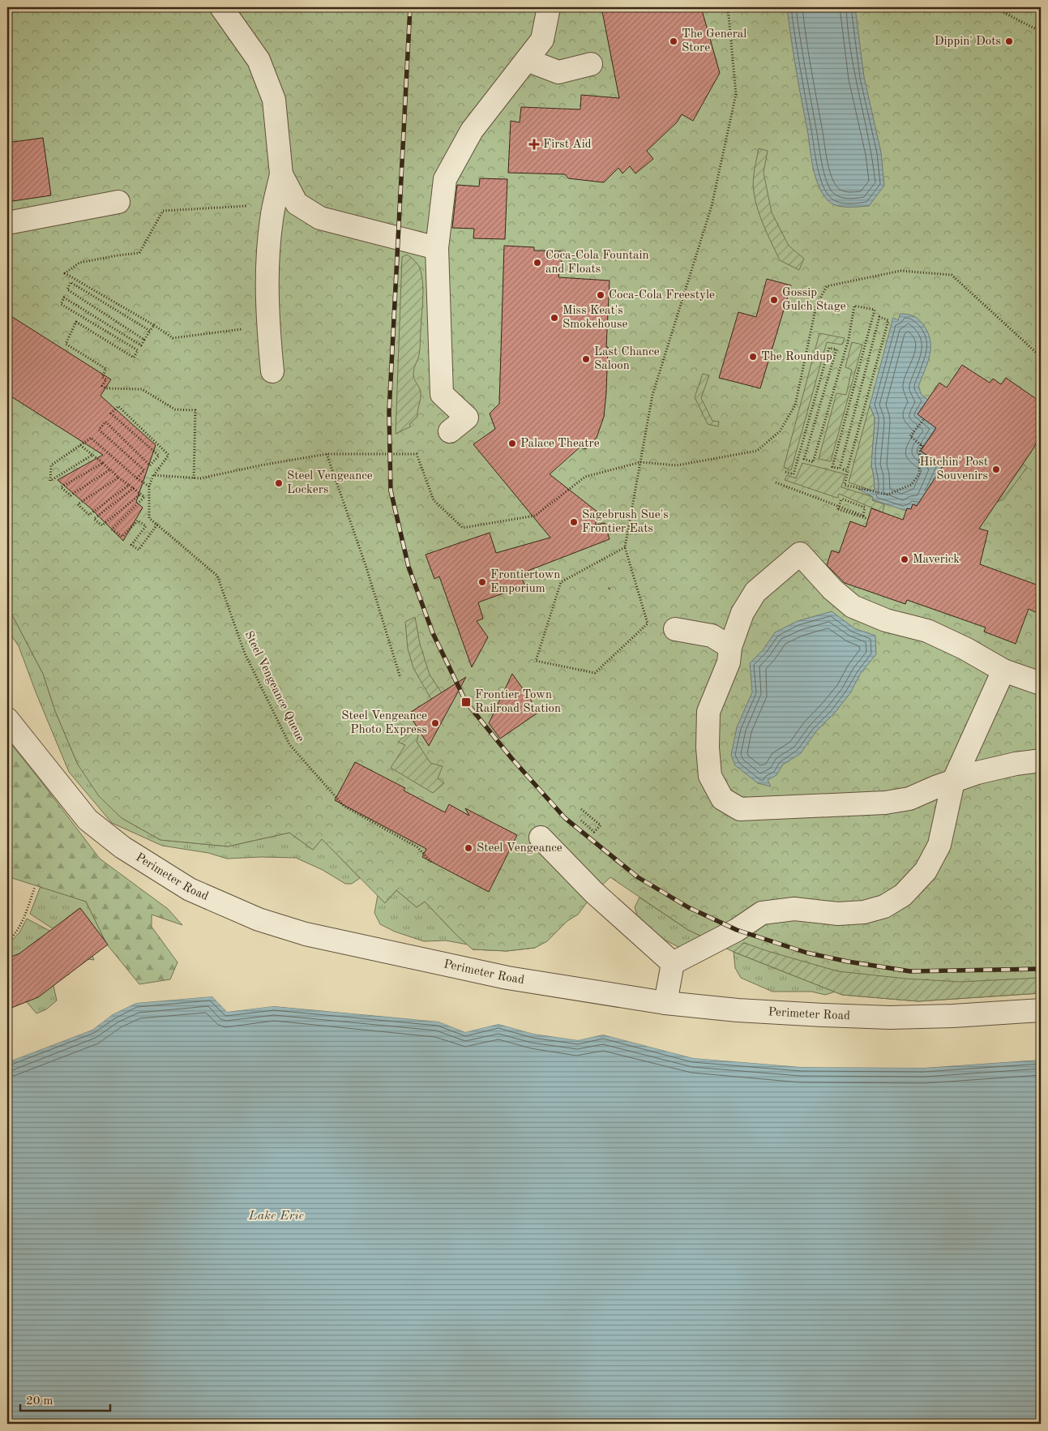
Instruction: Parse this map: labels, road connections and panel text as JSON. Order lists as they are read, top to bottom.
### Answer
{
  "streets": {
    "street": ["Perimeter Road"],
    "path": ["Steel Vengeance Queue"]
  },
  "water": ["Lake Erie"],
  "places": {
    "other": [
      "The General Store",
      "Dippin' Dots",
      "Coca-Cola Fountain and Floats",
      "Coca-Cola Freestyle",
      "Gossip Gulch Stage",
      "Miss Keat's Smokehouse",
      "The Roundup",
      "Last Chance Saloon",
      "Palace Theatre",
      "Hitchin' Post Souvenirs",
      "Steel Vengeance Lockers",
      "Sagebrush Sue's Frontier Eats",
      "Maverick",
      "Frontiertown Emporium",
      "Steel Vengeance Photo Express",
      "Steel Vengeance"
    ],
    "health": ["First Aid"],
    "transit": ["Frontier Town Railroad Station"]
  },
  "scale_bar": "20 m"
}
